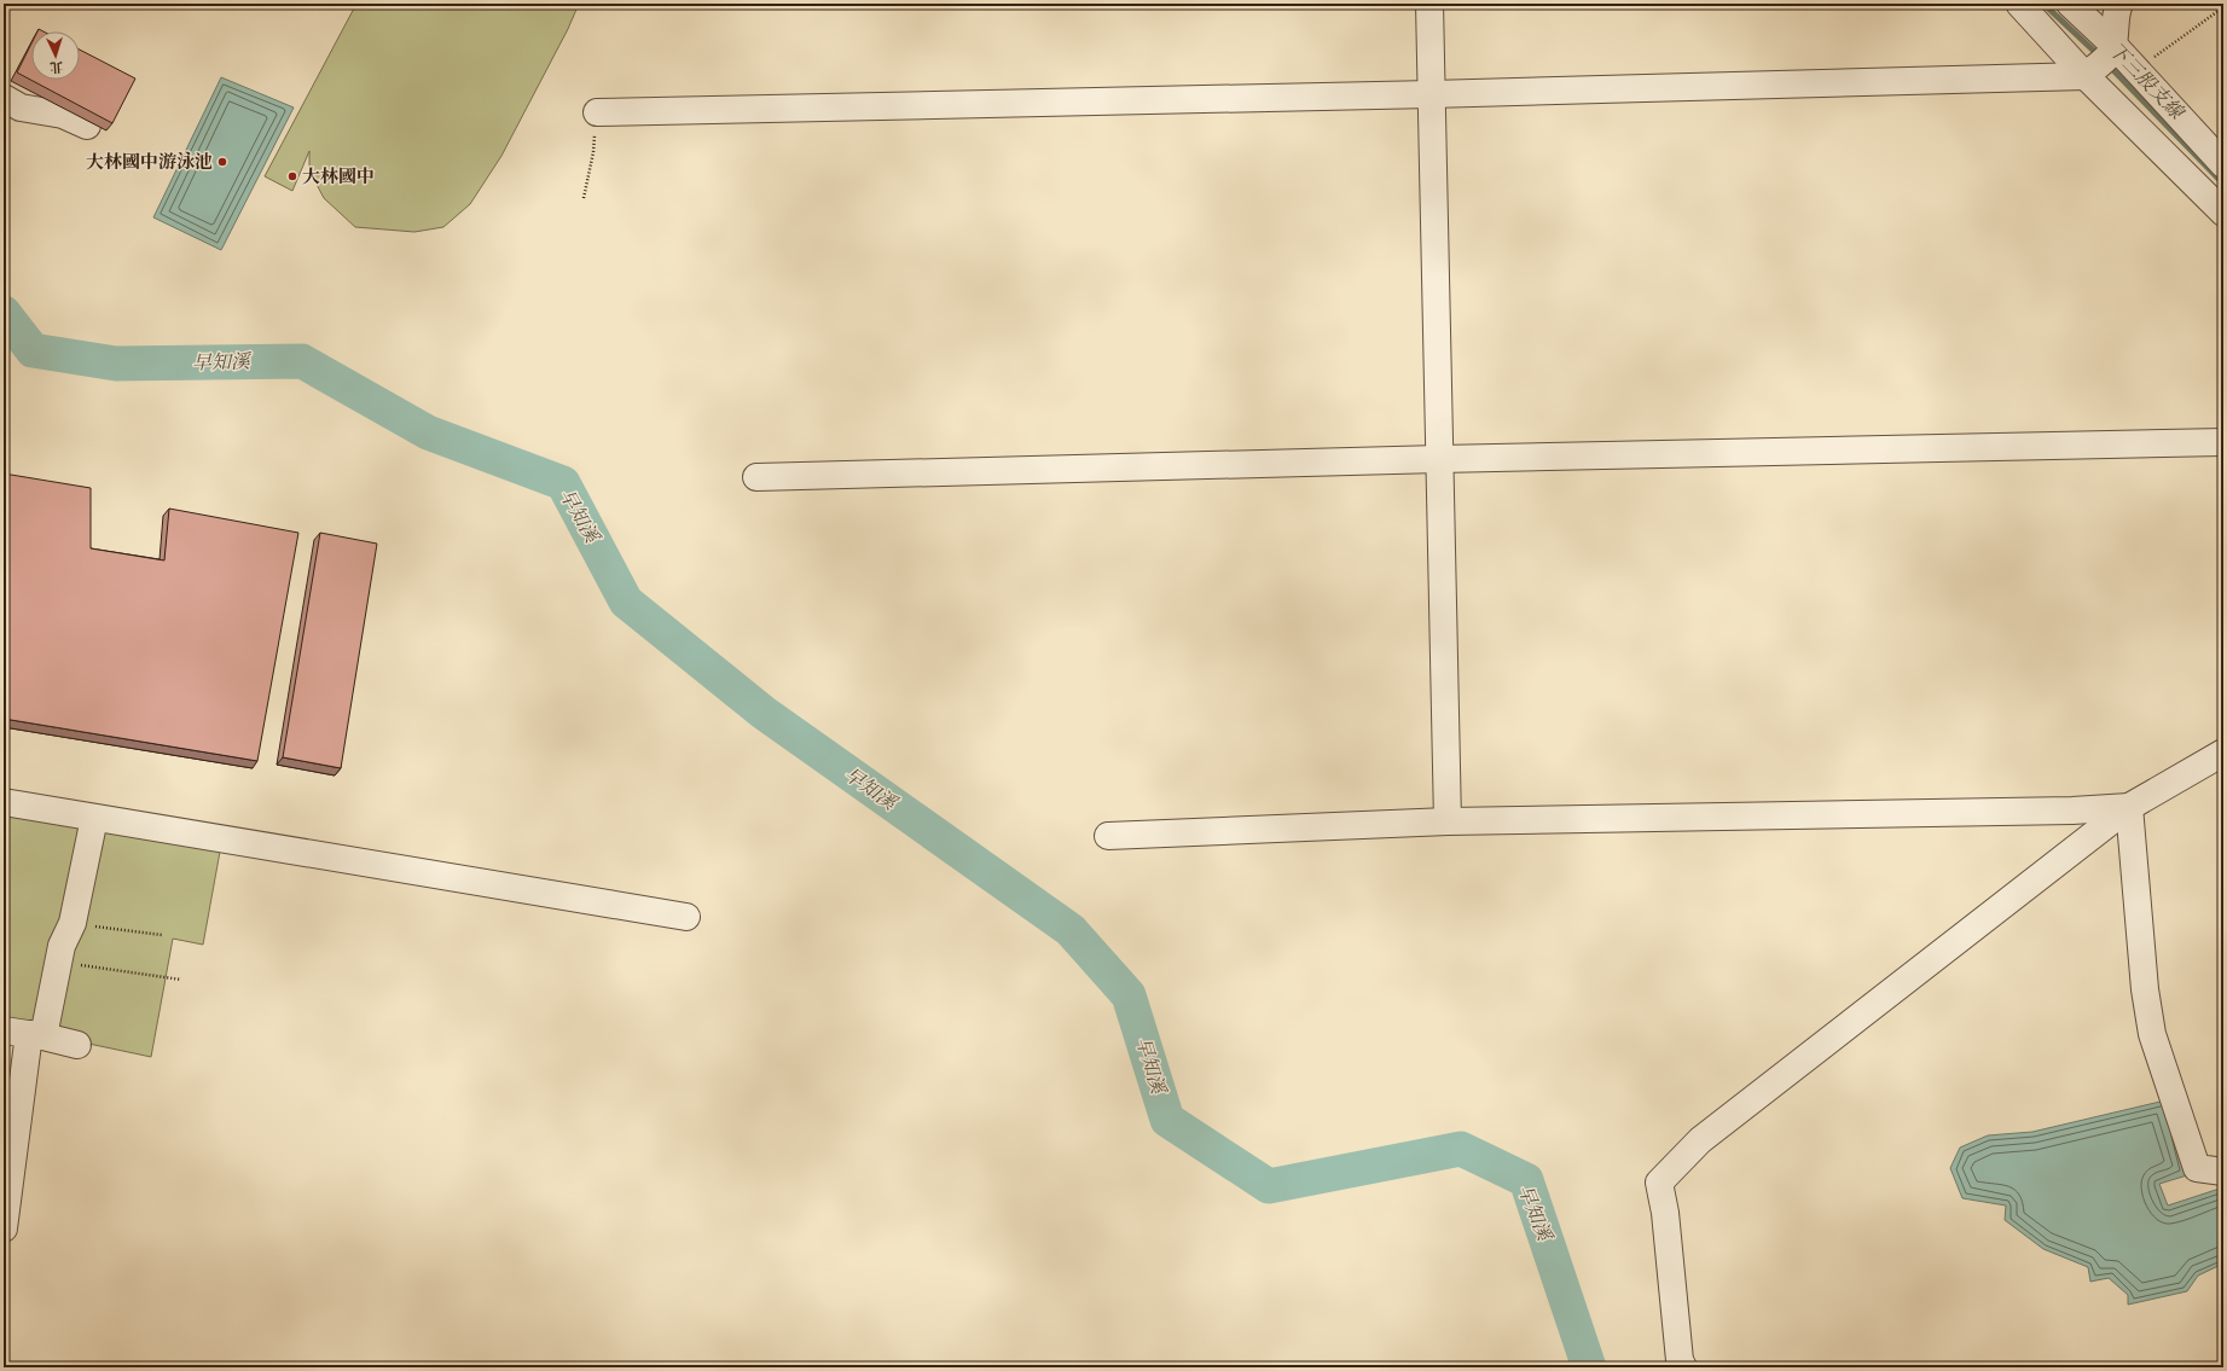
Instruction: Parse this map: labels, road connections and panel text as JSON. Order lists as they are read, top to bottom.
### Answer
{
  "water": ["下三股支線", "早知溪"],
  "places": ["大林國中游泳池", "大林國中"],
  "north": "bottom"
}
